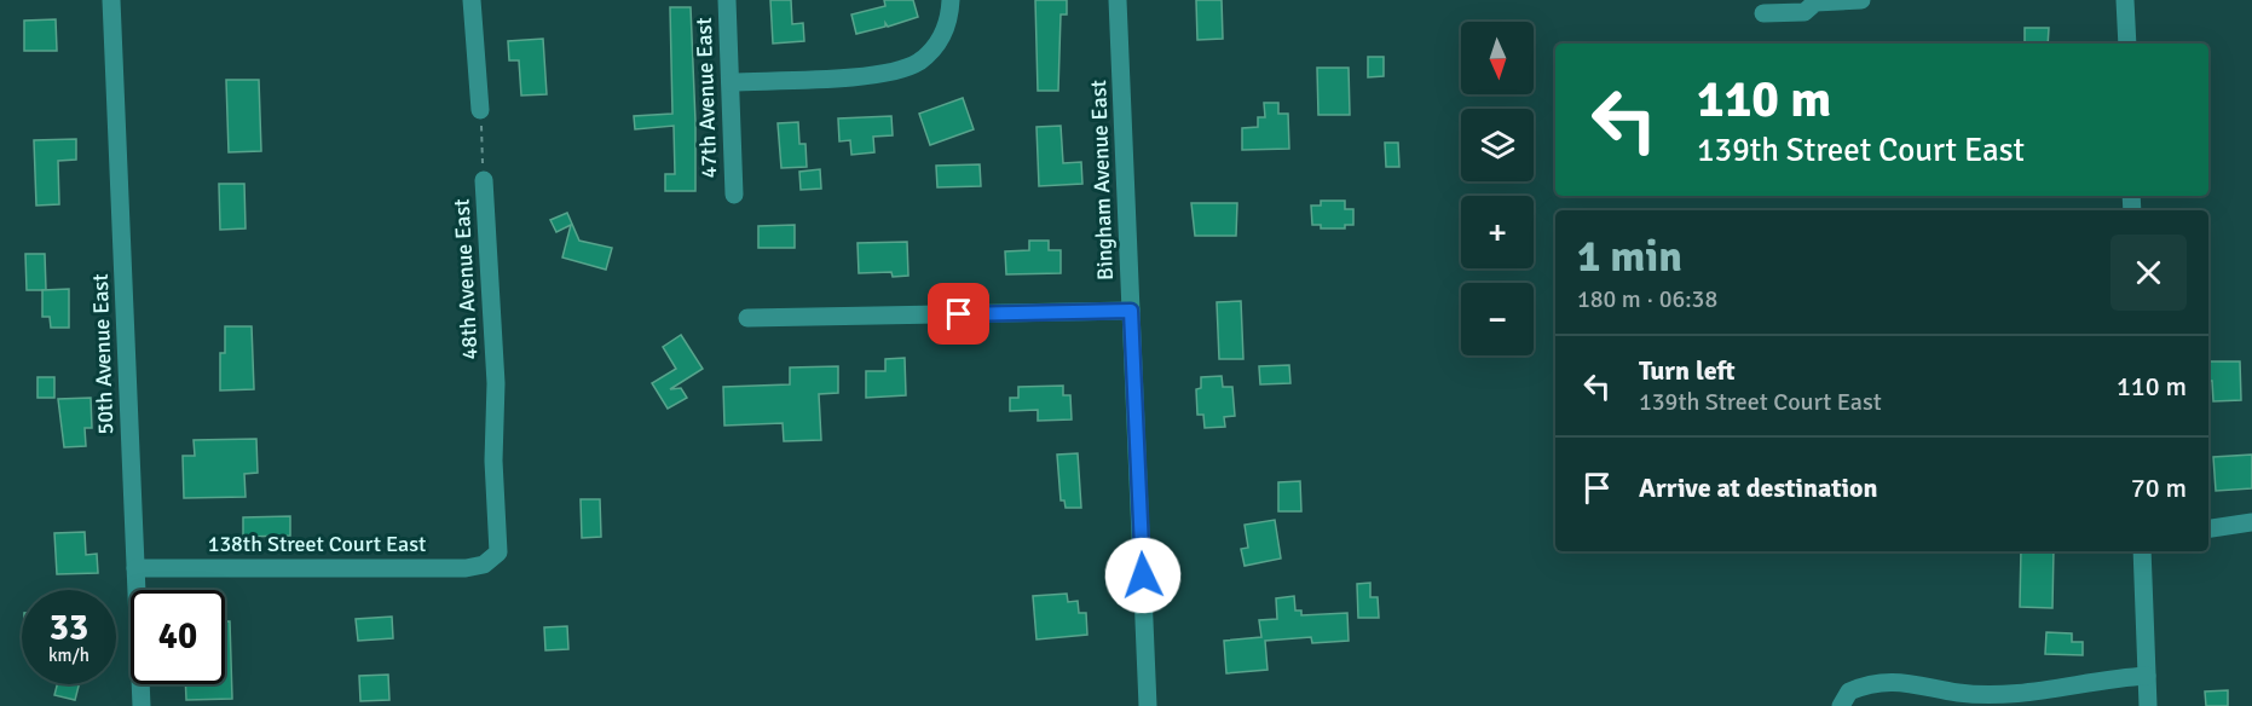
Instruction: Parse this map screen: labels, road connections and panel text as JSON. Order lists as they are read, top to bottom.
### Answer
{
  "streets": {
    "street": [
      "47th Avenue East",
      "Bingham Avenue East",
      "48th Avenue East",
      "50th Avenue East",
      "138th Street Court East"
    ]
  },
  "crossings": [
    ["48th Avenue East", "138th Street Court East"],
    ["50th Avenue East", "138th Street Court East"]
  ],
  "north": "bottom",
  "page": {
    "map_buttons": ["+", "−"],
    "turn": ["110 m", "139th Street Court East"],
    "heading": ["1 min", "180 m · 06:38"],
    "list": [
      {
        "name": "Turn left",
        "note": "139th Street Court East",
        "value": "110 m"
      },
      {
        "name": "Arrive at destination",
        "value": "70 m"
      }
    ],
    "speed": "33 km/h",
    "limit": "40"
  }
}
